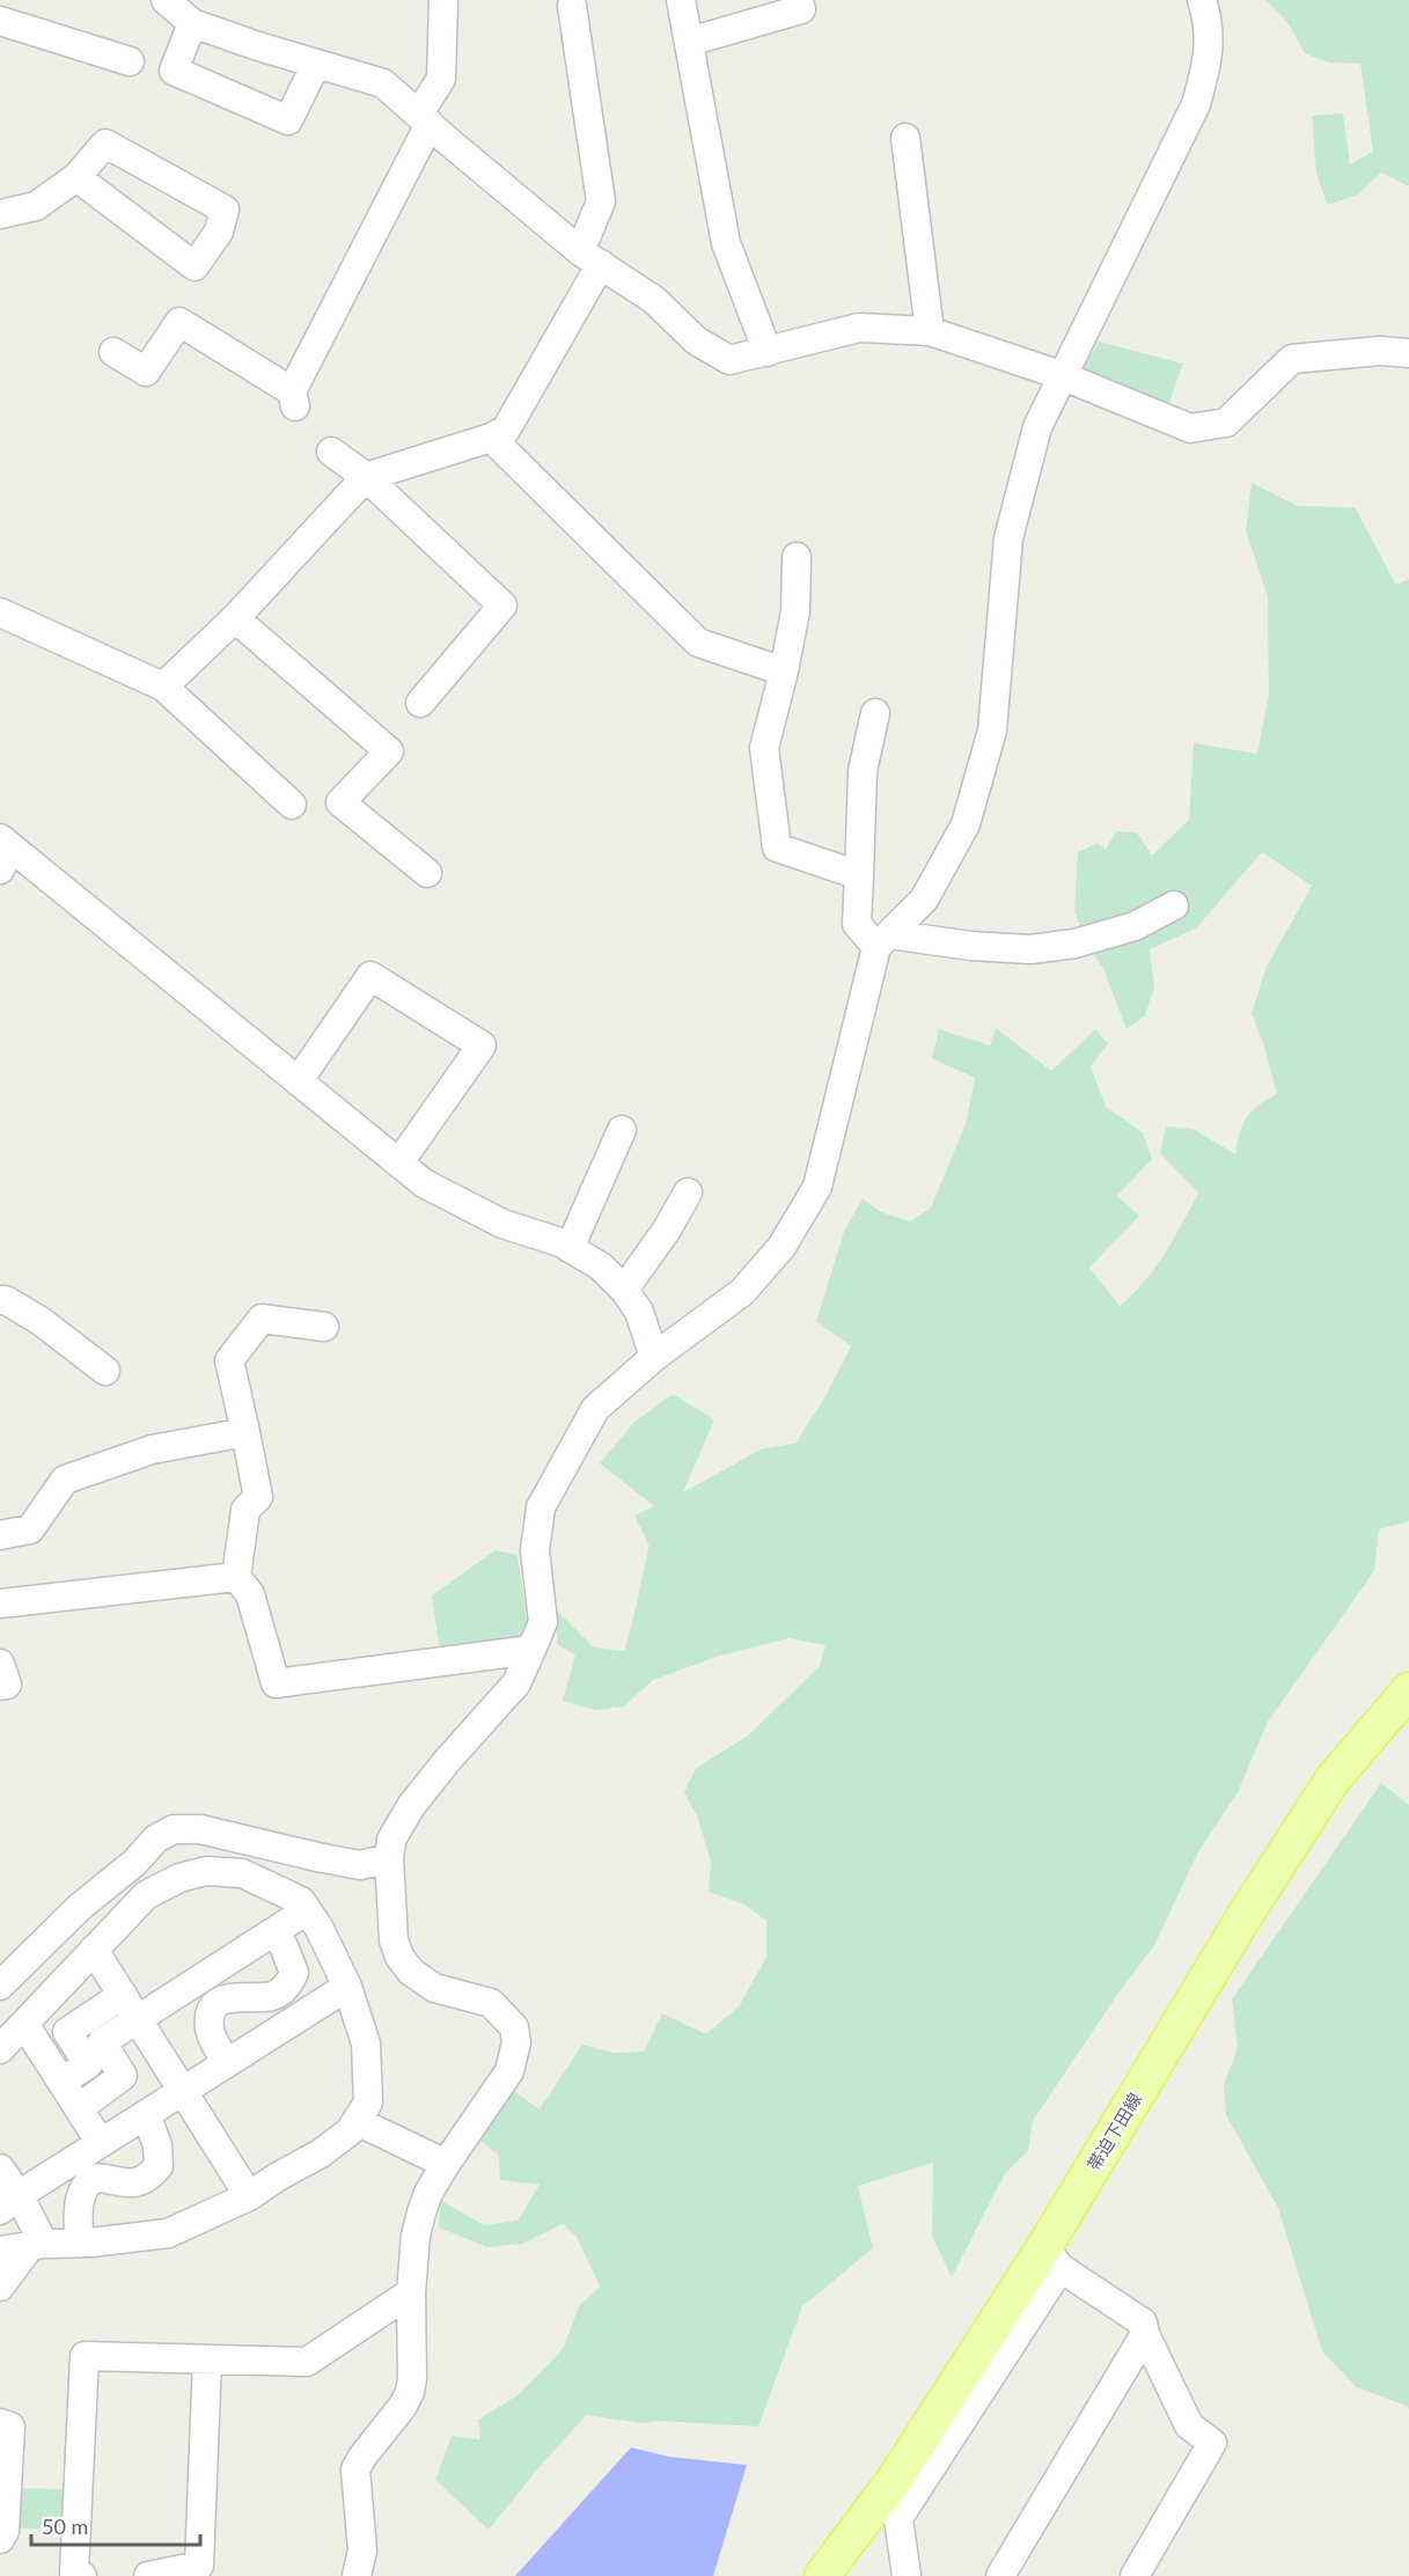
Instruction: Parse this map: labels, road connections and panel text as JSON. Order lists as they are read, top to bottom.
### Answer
{
  "streets": {
    "main road": ["帯迫下田線"]
  },
  "scale_bar": "50 m"
}
